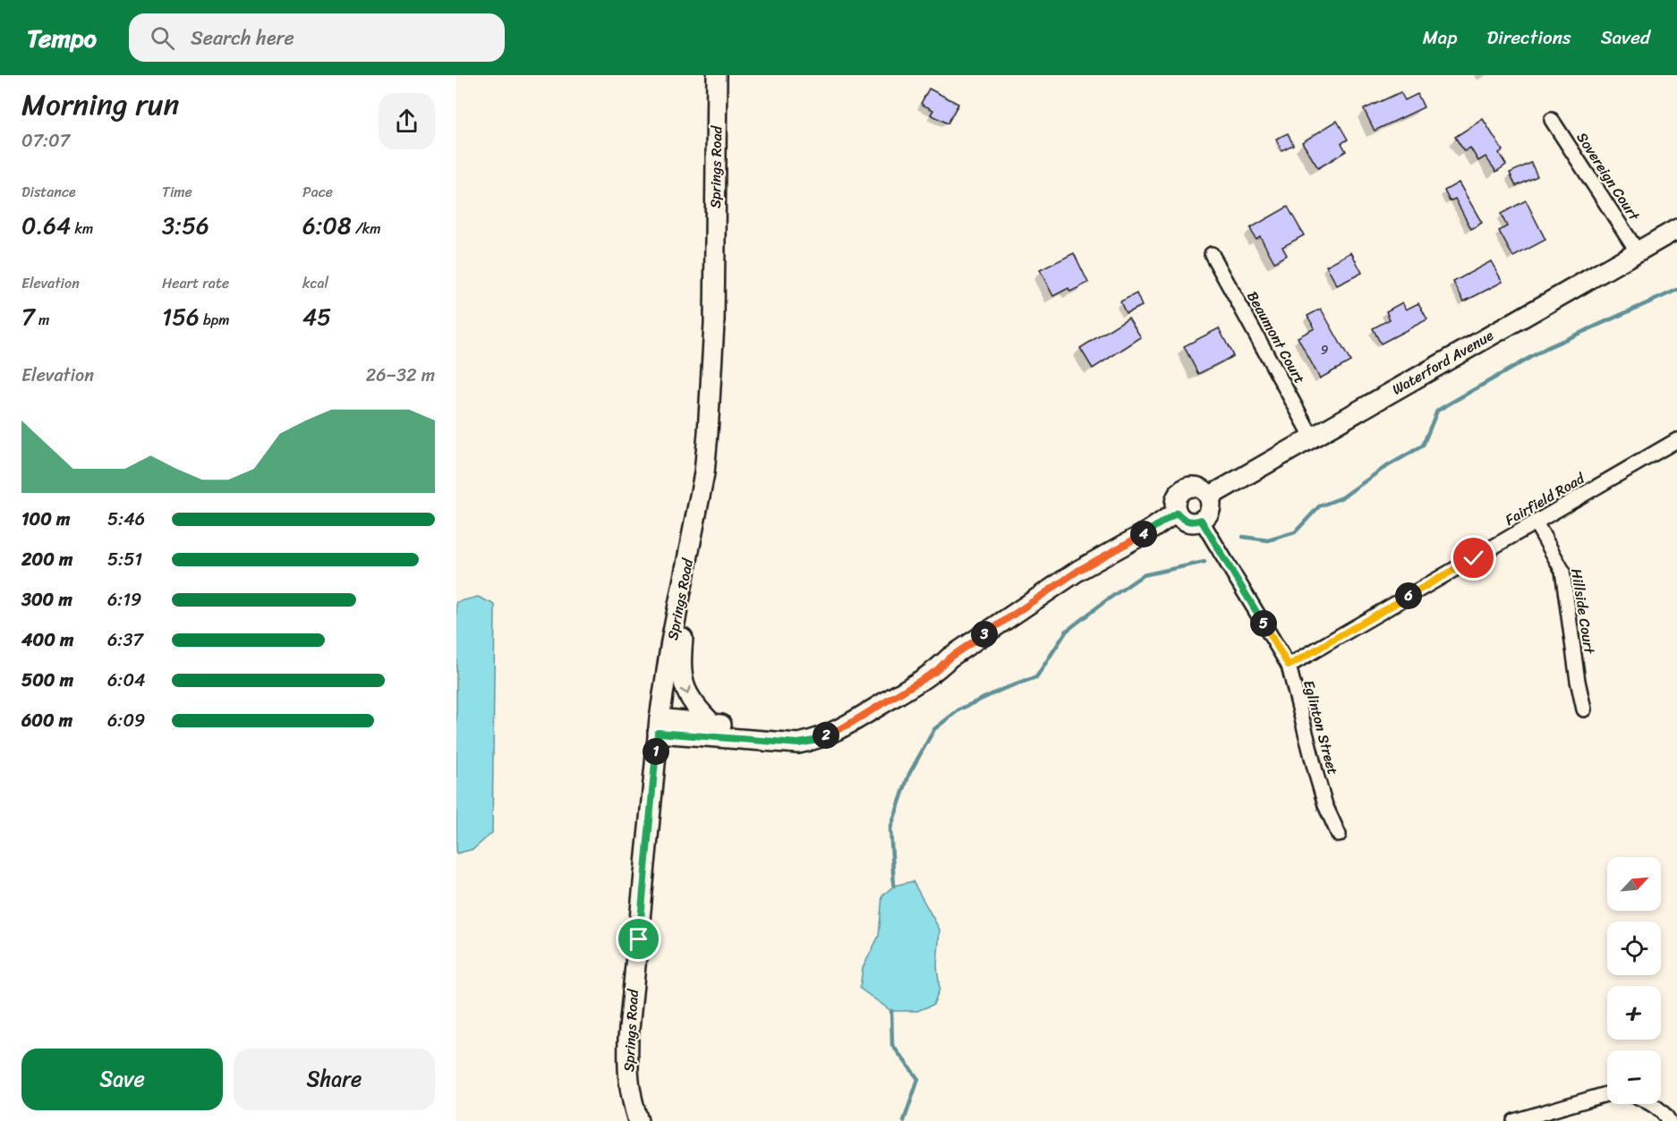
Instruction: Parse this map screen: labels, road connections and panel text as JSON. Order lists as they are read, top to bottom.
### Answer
{
  "streets": {
    "street": [
      "Springs Road",
      "Sovereign Court",
      "Beaumont Court",
      "Waterford Avenue",
      "Fairfield Road",
      "Hillside Court",
      "Eglinton Street"
    ]
  },
  "crossings": [
    ["Sovereign Court", "Waterford Avenue"],
    ["Beaumont Court", "Waterford Avenue"],
    ["Waterford Avenue", "Eglinton Street"],
    ["Fairfield Road", "Hillside Court"],
    ["Fairfield Road", "Eglinton Street"]
  ],
  "house_numbers": ["9"],
  "north": "top right",
  "page": {
    "header": "Tempo",
    "search": "Search here",
    "nav": ["Map", "Directions", "Saved"],
    "heading": ["Morning run", "07:07"],
    "stats": [
      ["Distance", "0.64 km"],
      ["Time", "3:56"],
      ["Pace", "6:08 /km"],
      ["Elevation", "7 m"],
      ["Heart rate", "156 bpm"],
      ["kcal", "45"]
    ],
    "chart": ["Elevation", "26–32 m"],
    "list": [
      {
        "name": "100 m",
        "note": "5:46"
      },
      {
        "name": "200 m",
        "note": "5:51"
      },
      {
        "name": "300 m",
        "note": "6:19"
      },
      {
        "name": "400 m",
        "note": "6:37"
      },
      {
        "name": "500 m",
        "note": "6:04"
      },
      {
        "name": "600 m",
        "note": "6:09"
      }
    ],
    "pins": [
      "4",
      "6",
      "5",
      "3",
      "2",
      "1"
    ],
    "map_buttons": ["+", "−"],
    "buttons": ["Save", "Share"]
  }
}
